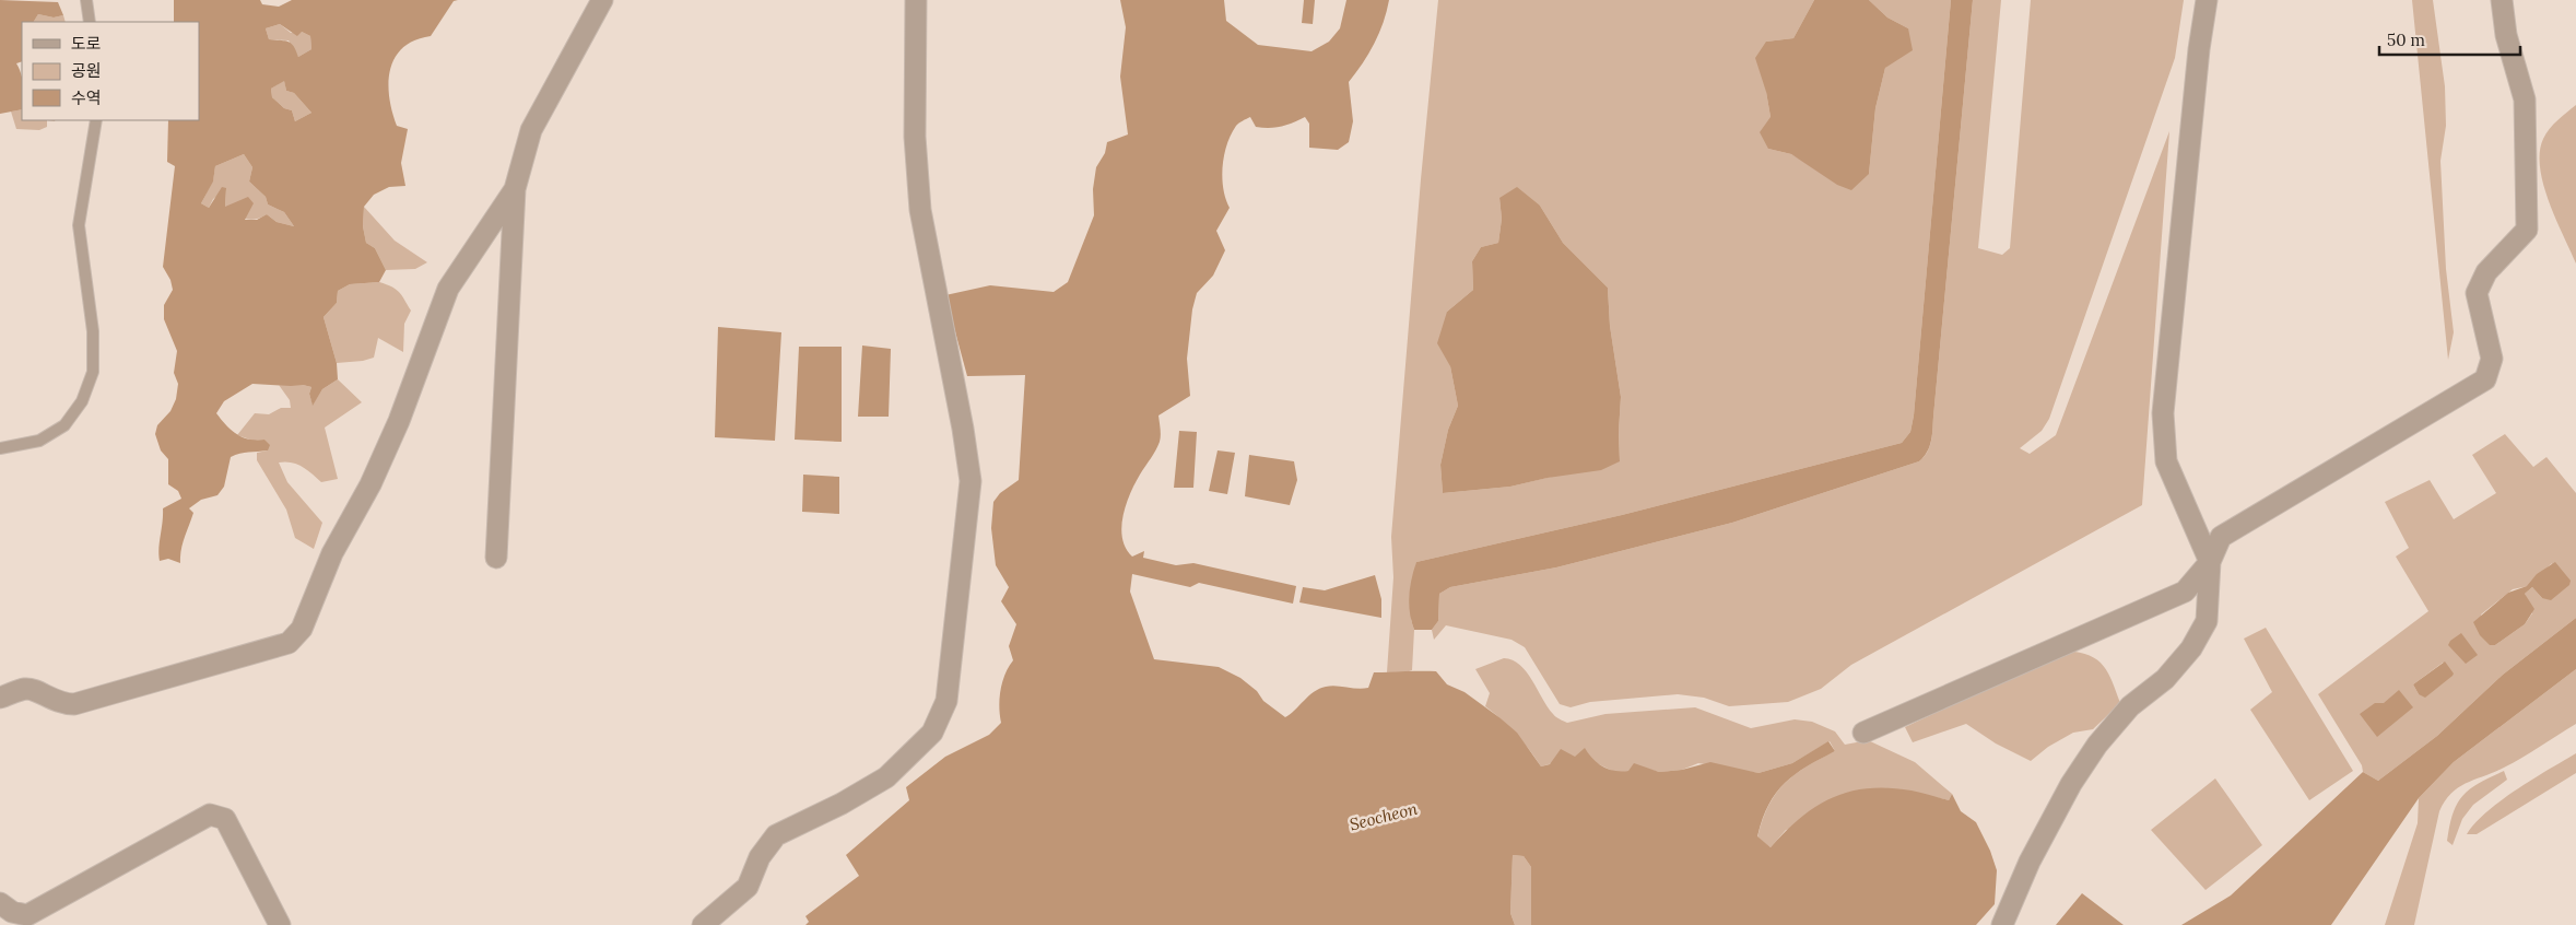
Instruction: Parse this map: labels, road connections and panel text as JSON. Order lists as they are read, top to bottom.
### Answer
{
  "water": ["Seocheon"],
  "legend": ["도로", "공원", "수역"],
  "scale_bar": "50 m"
}
